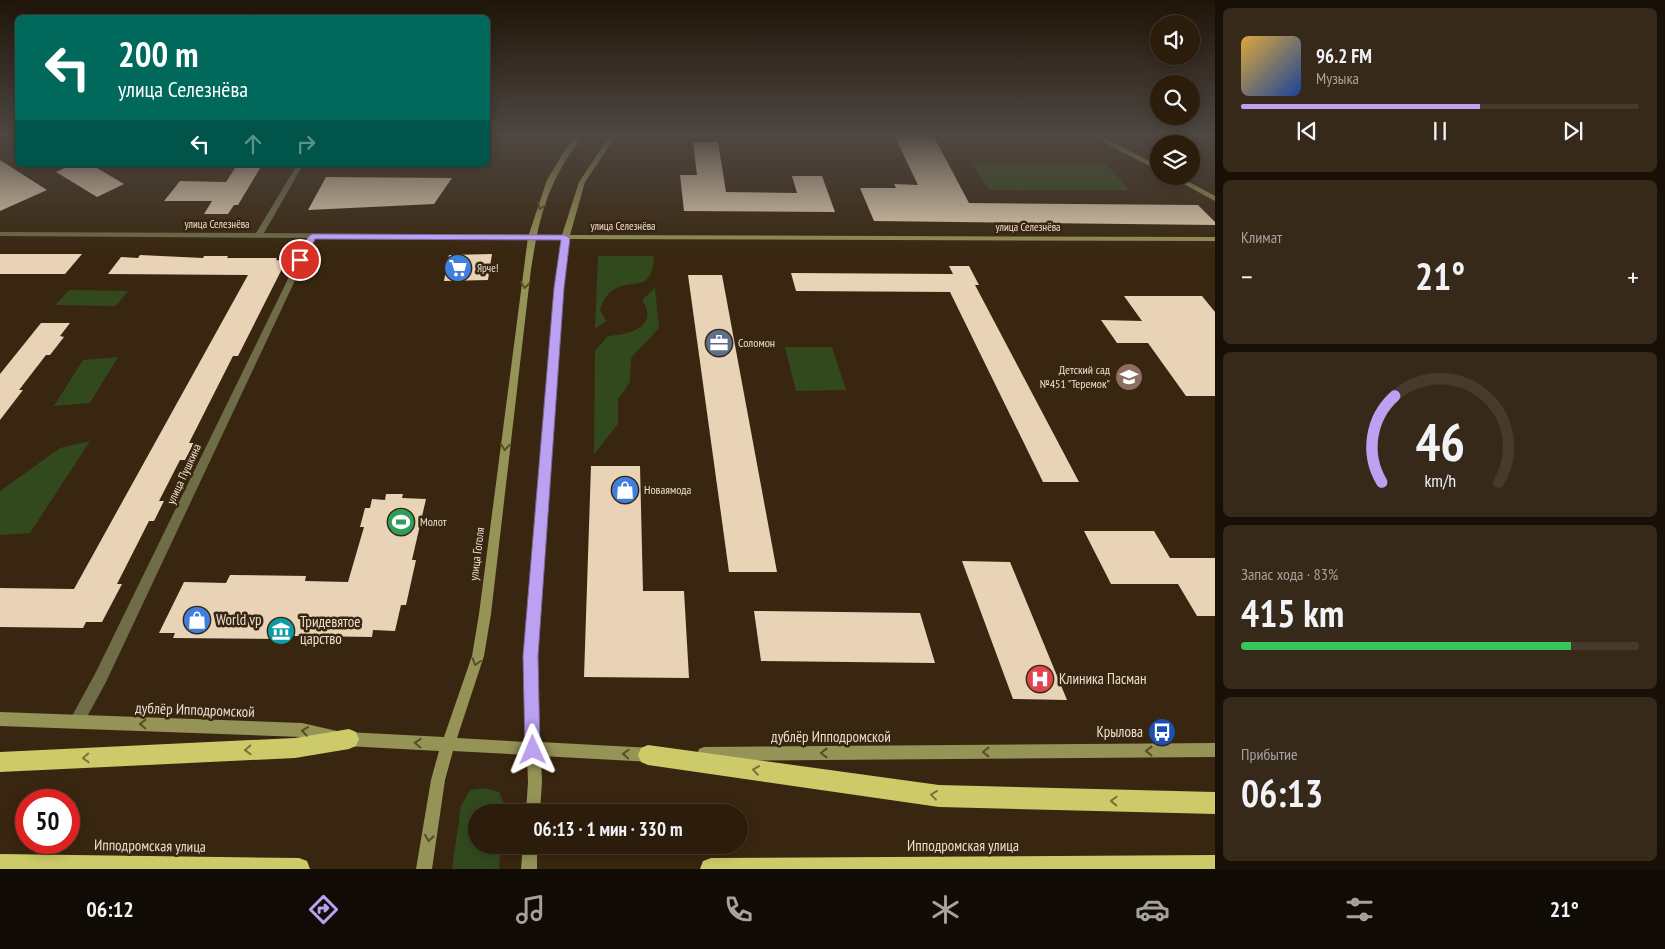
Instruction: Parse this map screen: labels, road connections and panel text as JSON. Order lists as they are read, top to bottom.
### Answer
{
  "streets": {
    "highway": ["Ипподромская улица"],
    "street": [
      "улица Селезнёва",
      "улица Пушкина",
      "улица Гоголя",
      "дублёр Ипподромской"
    ]
  },
  "crossings": [
    ["улица Селезнёва", "улица Пушкина"],
    ["улица Селезнёва", "улица Гоголя"],
    ["улица Пушкина", "дублёр Ипподромской"],
    ["улица Гоголя", "дублёр Ипподромской"]
  ],
  "one_way": ["дублёр Ипподромской"],
  "places": {
    "supermarket": ["Ярче!"],
    "office": ["Соломон"],
    "school or university": ["Детский сад №451 \"Теремок\""],
    "shop": ["Новаямода", "World vp"],
    "sports": ["Молот"],
    "museum": ["Тридевятое царство"],
    "hospital": ["Клиника Пасман"],
    "bus stop": ["Крылова"]
  },
  "page": {
    "turn": ["200 m", "улица Селезнёва"],
    "song": ["96.2 FM", "Музыка"],
    "tile": [
      "Климат",
      ["Запас хода · 83%", "415 km"],
      ["Прибытие", "06:13"]
    ],
    "heat": ["−", "21°", "+"],
    "limit": "50",
    "trip": "06:13 · 1 мин · 330 m",
    "tabs": ["06:12", "21°"],
    "gauge": ["46", "km/h"]
  }
}
